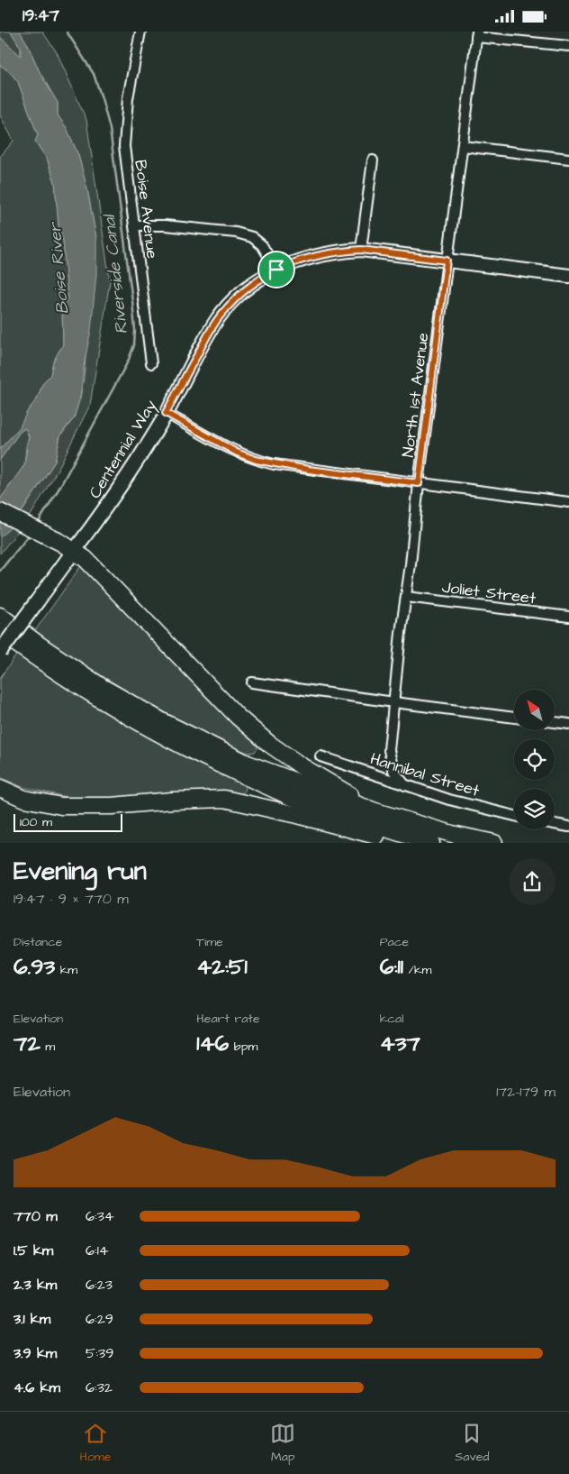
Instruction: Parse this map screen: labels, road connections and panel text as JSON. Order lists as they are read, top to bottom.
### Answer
{
  "streets": {
    "main road": ["Centennial Way"],
    "street": [
      "Boise Avenue",
      "North 1st Avenue",
      "Joliet Street",
      "Hannibal Street"
    ]
  },
  "crossings": [
    ["North 1st Avenue", "Centennial Way"],
    ["North 1st Avenue", "Joliet Street"],
    ["North 1st Avenue", "Hannibal Street"]
  ],
  "water": ["Boise River", "Riverside Canal"],
  "scale_bar": "100 m",
  "north": "top left",
  "page": {
    "status": "19:47",
    "scale": "100 m",
    "heading": ["Evening run", "19:47 · 9 × 770 m"],
    "stats": [
      ["Distance", "6.93 km"],
      ["Time", "42:51"],
      ["Pace", "6:11 /km"],
      ["Elevation", "72 m"],
      ["Heart rate", "146 bpm"],
      ["kcal", "437"]
    ],
    "chart": ["Elevation", "172–179 m"],
    "list": [
      {
        "name": "770 m",
        "note": "6:34"
      },
      {
        "name": "1.5 km",
        "note": "6:14"
      },
      {
        "name": "2.3 km",
        "note": "6:23"
      },
      {
        "name": "3.1 km",
        "note": "6:29"
      },
      {
        "name": "3.9 km",
        "note": "5:39"
      },
      {
        "name": "4.6 km",
        "note": "6:32"
      }
    ],
    "tabs": ["Home", "Map", "Saved"]
  }
}
